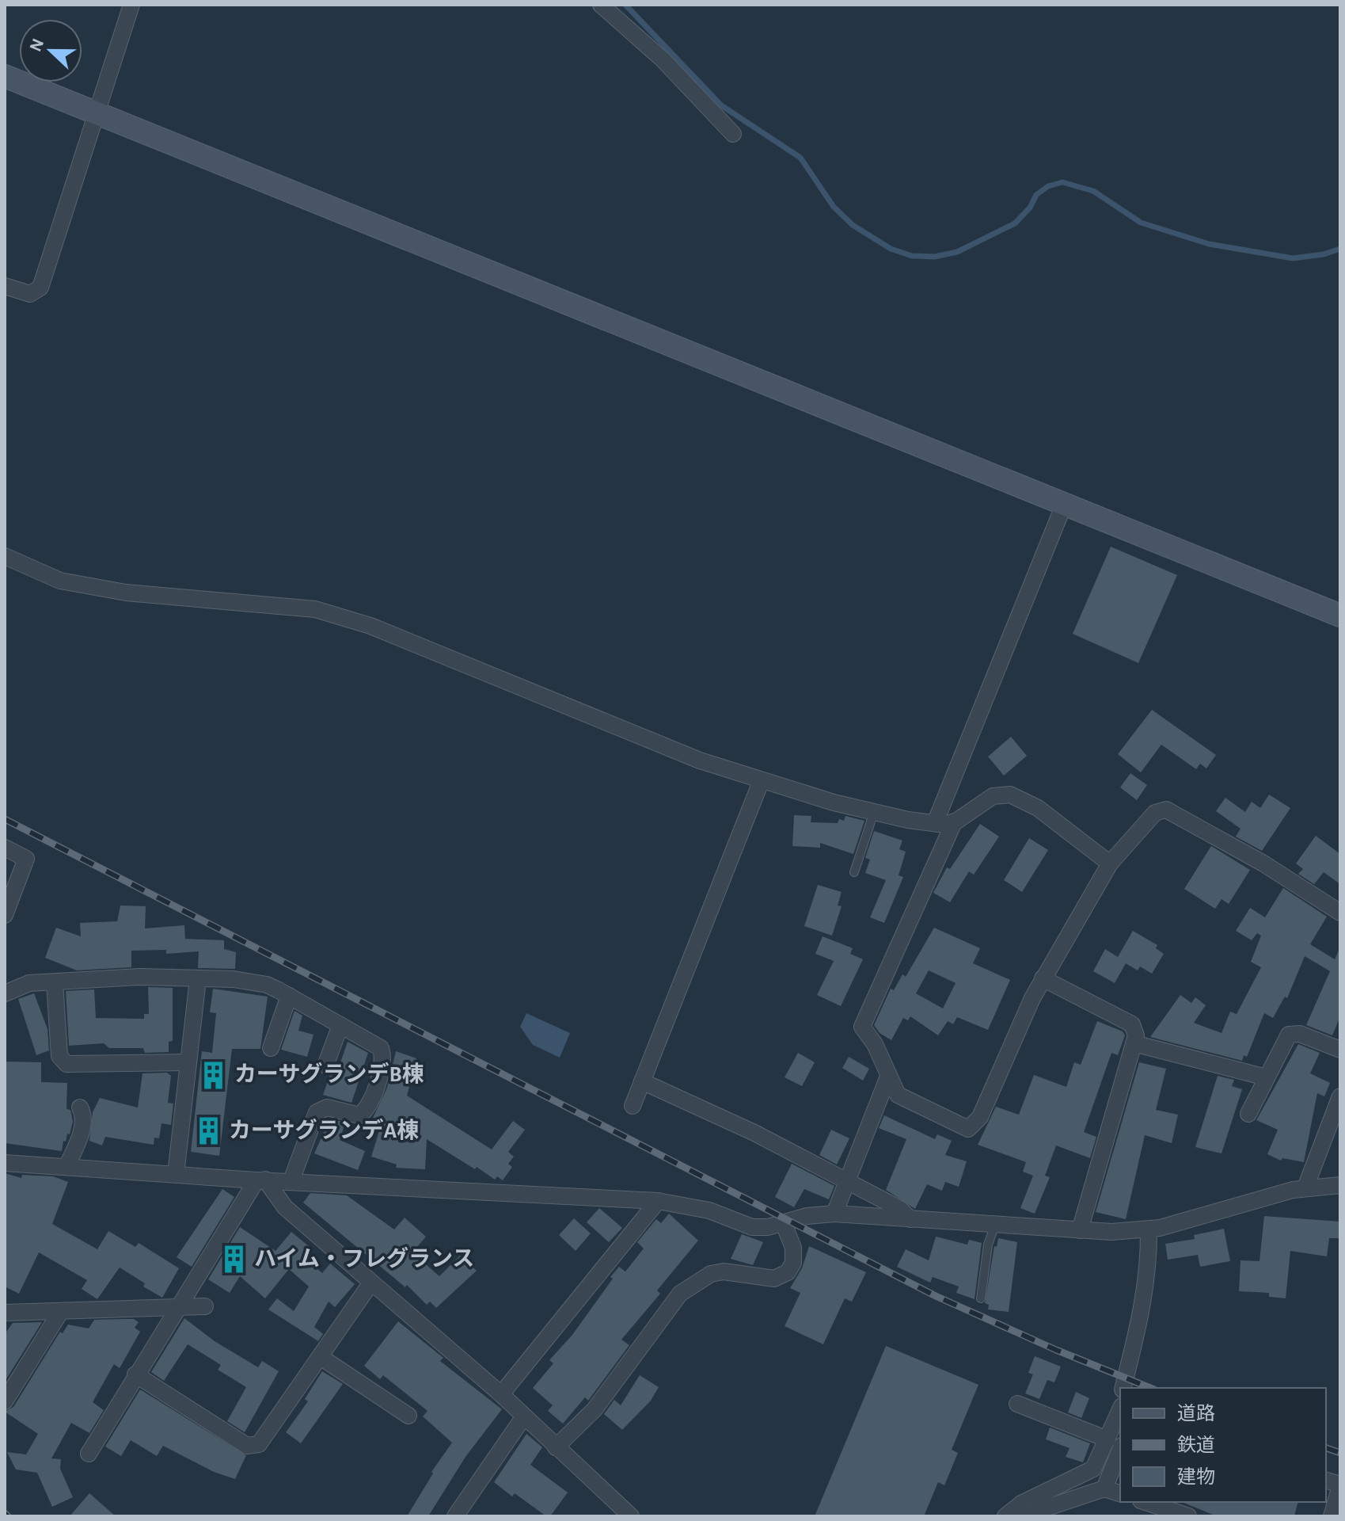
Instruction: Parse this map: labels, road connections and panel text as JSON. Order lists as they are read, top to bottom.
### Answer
{
  "places": {
    "building": ["カーサグランデB棟", "カーサグランデA棟", "ハイム・フレグランス"]
  },
  "legend": ["道路", "鉄道", "建物"],
  "north": "left"
}
